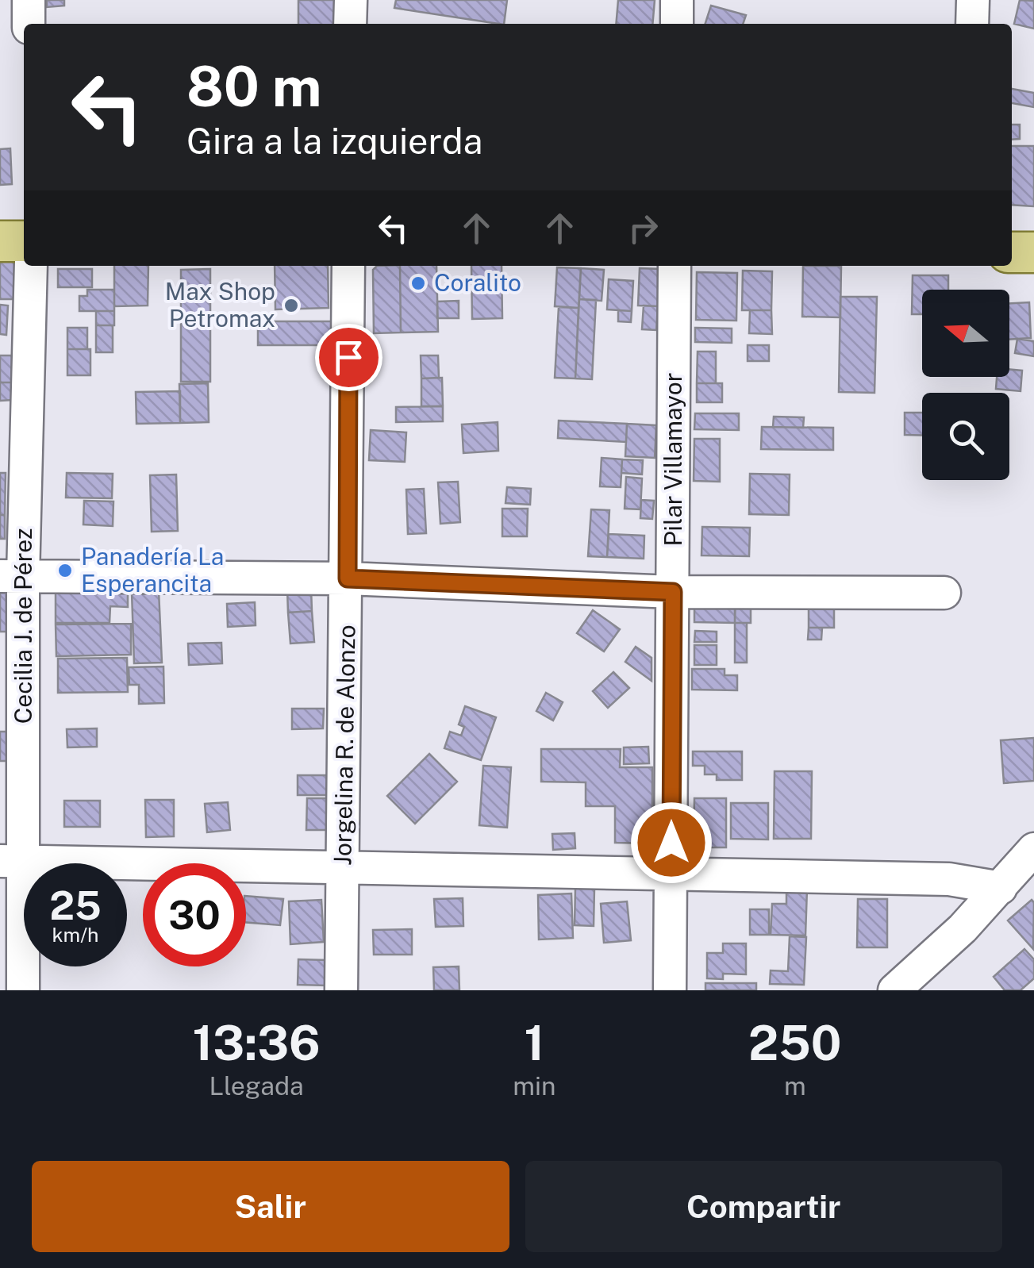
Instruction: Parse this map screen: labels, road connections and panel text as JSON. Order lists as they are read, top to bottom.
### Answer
{
  "streets": {
    "street": ["Pilar Villamayor", "Cecilia J. de Pérez", "Jorgelina R. de Alonzo"]
  },
  "places": ["Coralito", "Max Shop Petromax", "Panadería La Esperancita"],
  "north": "left",
  "page": {
    "turn": ["80 m", "Gira a la izquierda"],
    "speed": "25 km/h",
    "limit": "30",
    "eta": [
      "13:36",
      "Llegada",
      "1",
      "min",
      "250",
      "m"
    ],
    "buttons": ["Salir", "Compartir"]
  }
}
